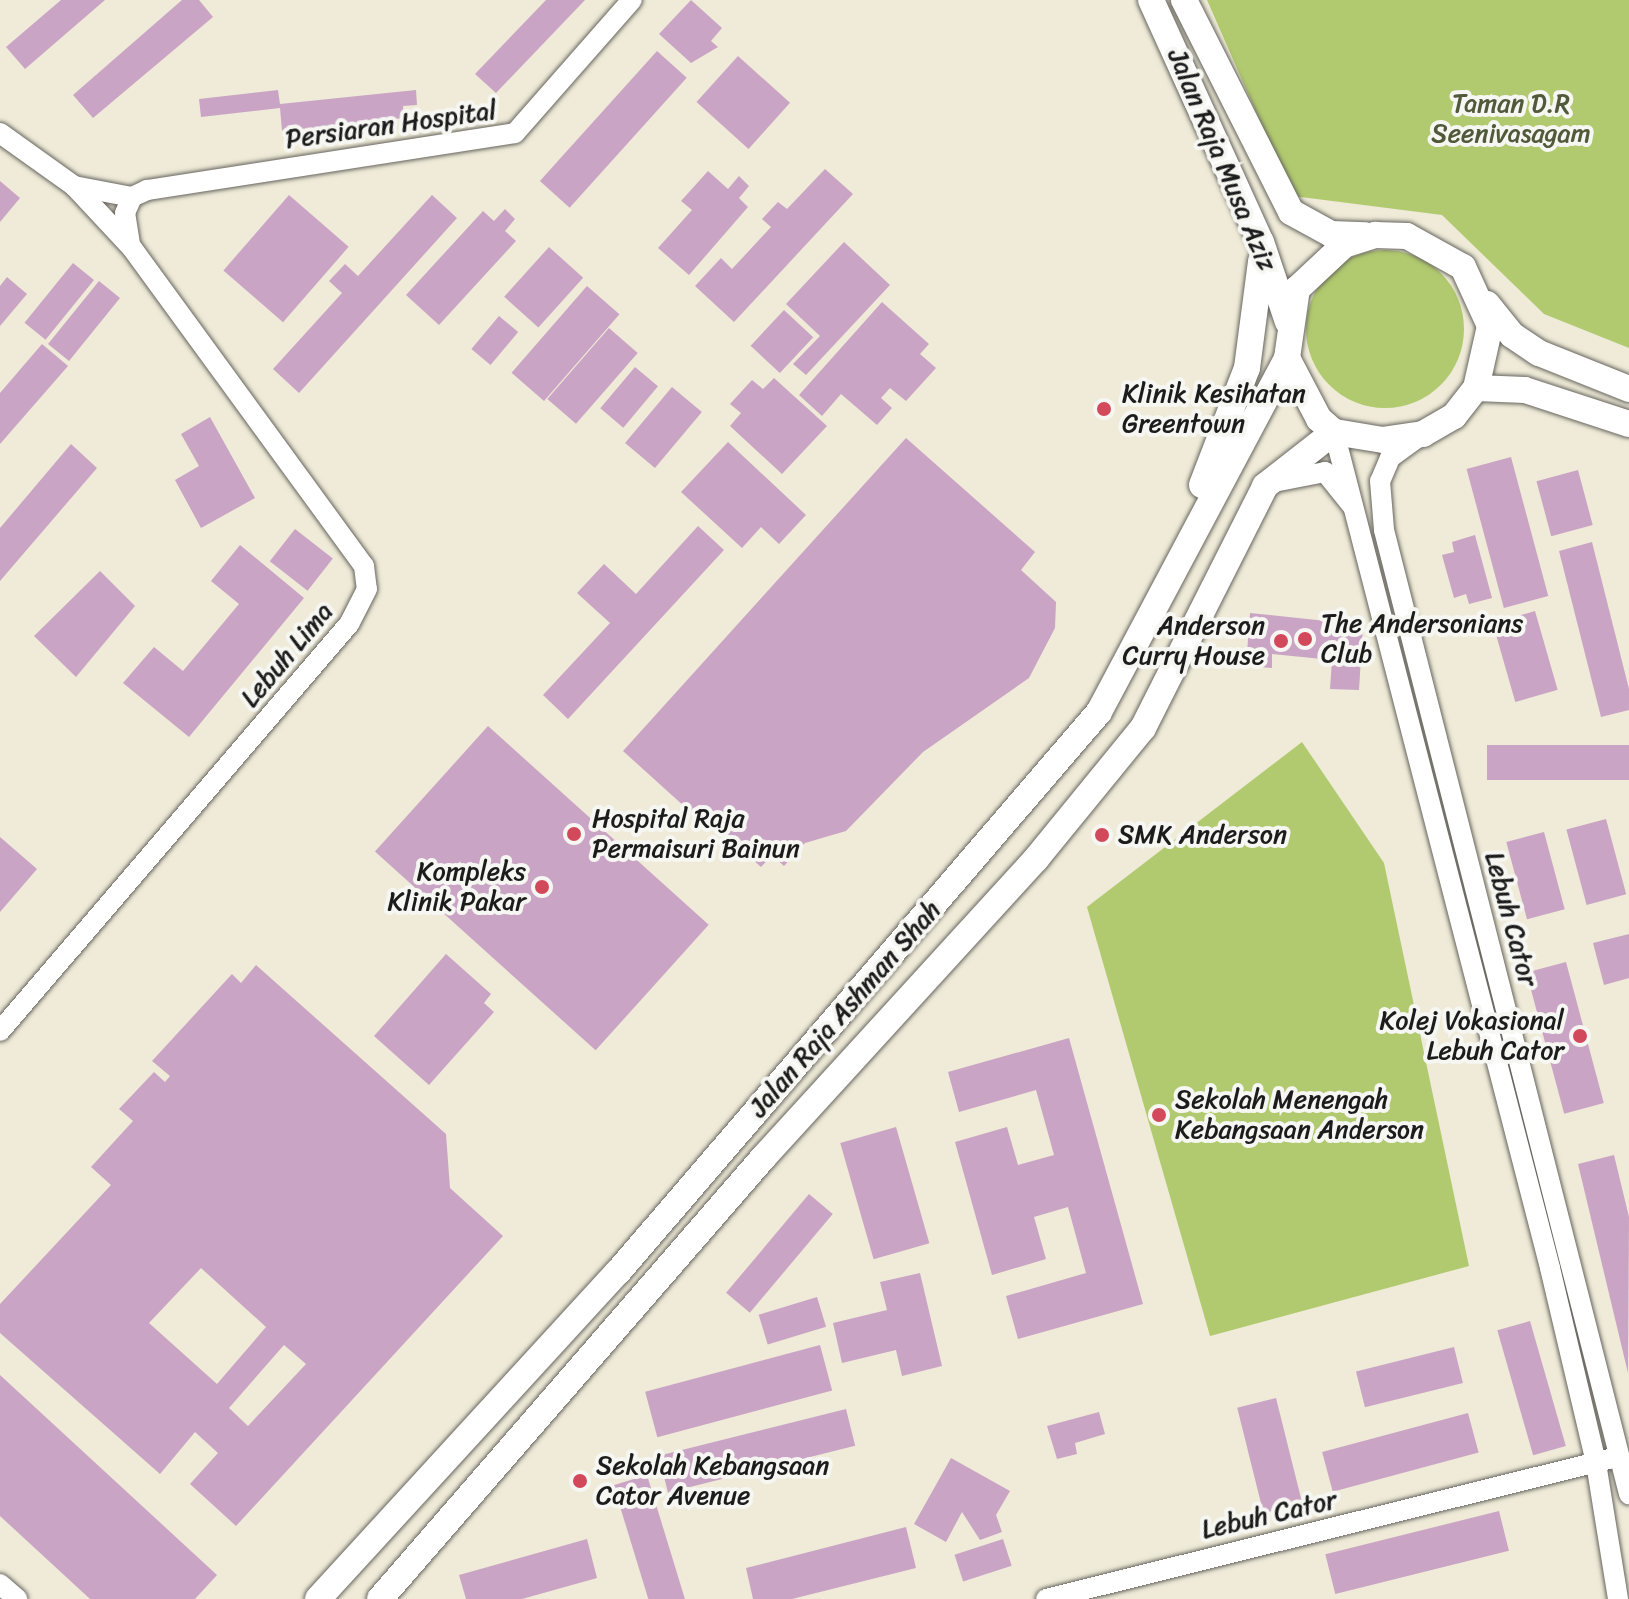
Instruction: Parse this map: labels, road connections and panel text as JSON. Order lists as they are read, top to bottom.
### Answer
{
  "streets": {
    "main road": ["Jalan Raja Musa Aziz", "Jalan Raja Ashman Shah"],
    "street": ["Persiaran Hospital", "Lebuh Lima", "Lebuh Cator"]
  },
  "crossings": [
    ["Persiaran Hospital", "Lebuh Lima"],
    ["Jalan Raja Musa Aziz", "Lebuh Cator"],
    ["Jalan Raja Musa Aziz", "Jalan Raja Ashman Shah"],
    ["Lebuh Cator", "Jalan Raja Ashman Shah"]
  ],
  "parks": ["Taman D.R Seenivasagam"],
  "places": [
    "Klinik Kesihatan Greentown",
    "The Andersonians Club",
    "Anderson Curry House",
    "Hospital Raja Permaisuri Bainun",
    "SMK Anderson",
    "Kompleks Klinik Pakar",
    "Kolej Vokasional Lebuh Cator",
    "Sekolah Menengah Kebangsaan Anderson",
    "Sekolah Kebangsaan Cator Avenue"
  ]
}
